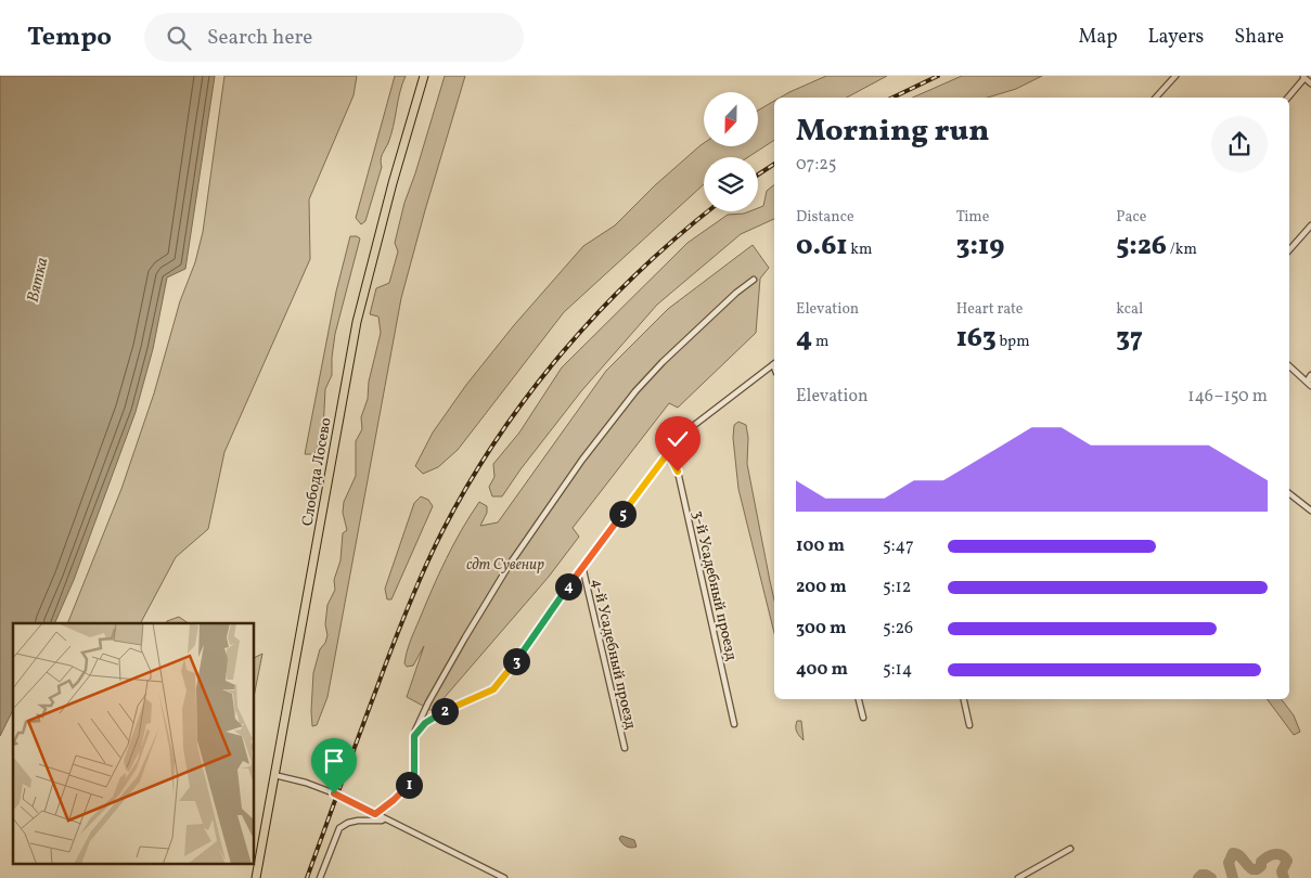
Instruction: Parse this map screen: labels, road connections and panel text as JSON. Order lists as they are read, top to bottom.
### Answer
{
  "streets": {
    "main road": ["Слобода Лосево"],
    "street": ["3-й Усадебный проезд", "4-й Усадебный проезд"]
  },
  "water": ["Вятка"],
  "parks": ["сдт Сувенир"],
  "north": "bottom",
  "page": {
    "header": "Tempo",
    "search": "Search here",
    "nav": ["Map", "Layers", "Share"],
    "heading": ["Morning run", "07:25"],
    "stats": [
      ["Distance", "0.61 km"],
      ["Time", "3:19"],
      ["Pace", "5:26 /km"],
      ["Elevation", "4 m"],
      ["Heart rate", "163 bpm"],
      ["kcal", "37"]
    ],
    "chart": ["Elevation", "146–150 m"],
    "pins": [
      "5",
      "4",
      "3",
      "2",
      "1"
    ],
    "list": [
      {
        "name": "100 m",
        "note": "5:47"
      },
      {
        "name": "200 m",
        "note": "5:12"
      },
      {
        "name": "300 m",
        "note": "5:26"
      },
      {
        "name": "400 m",
        "note": "5:14"
      }
    ]
  }
}
